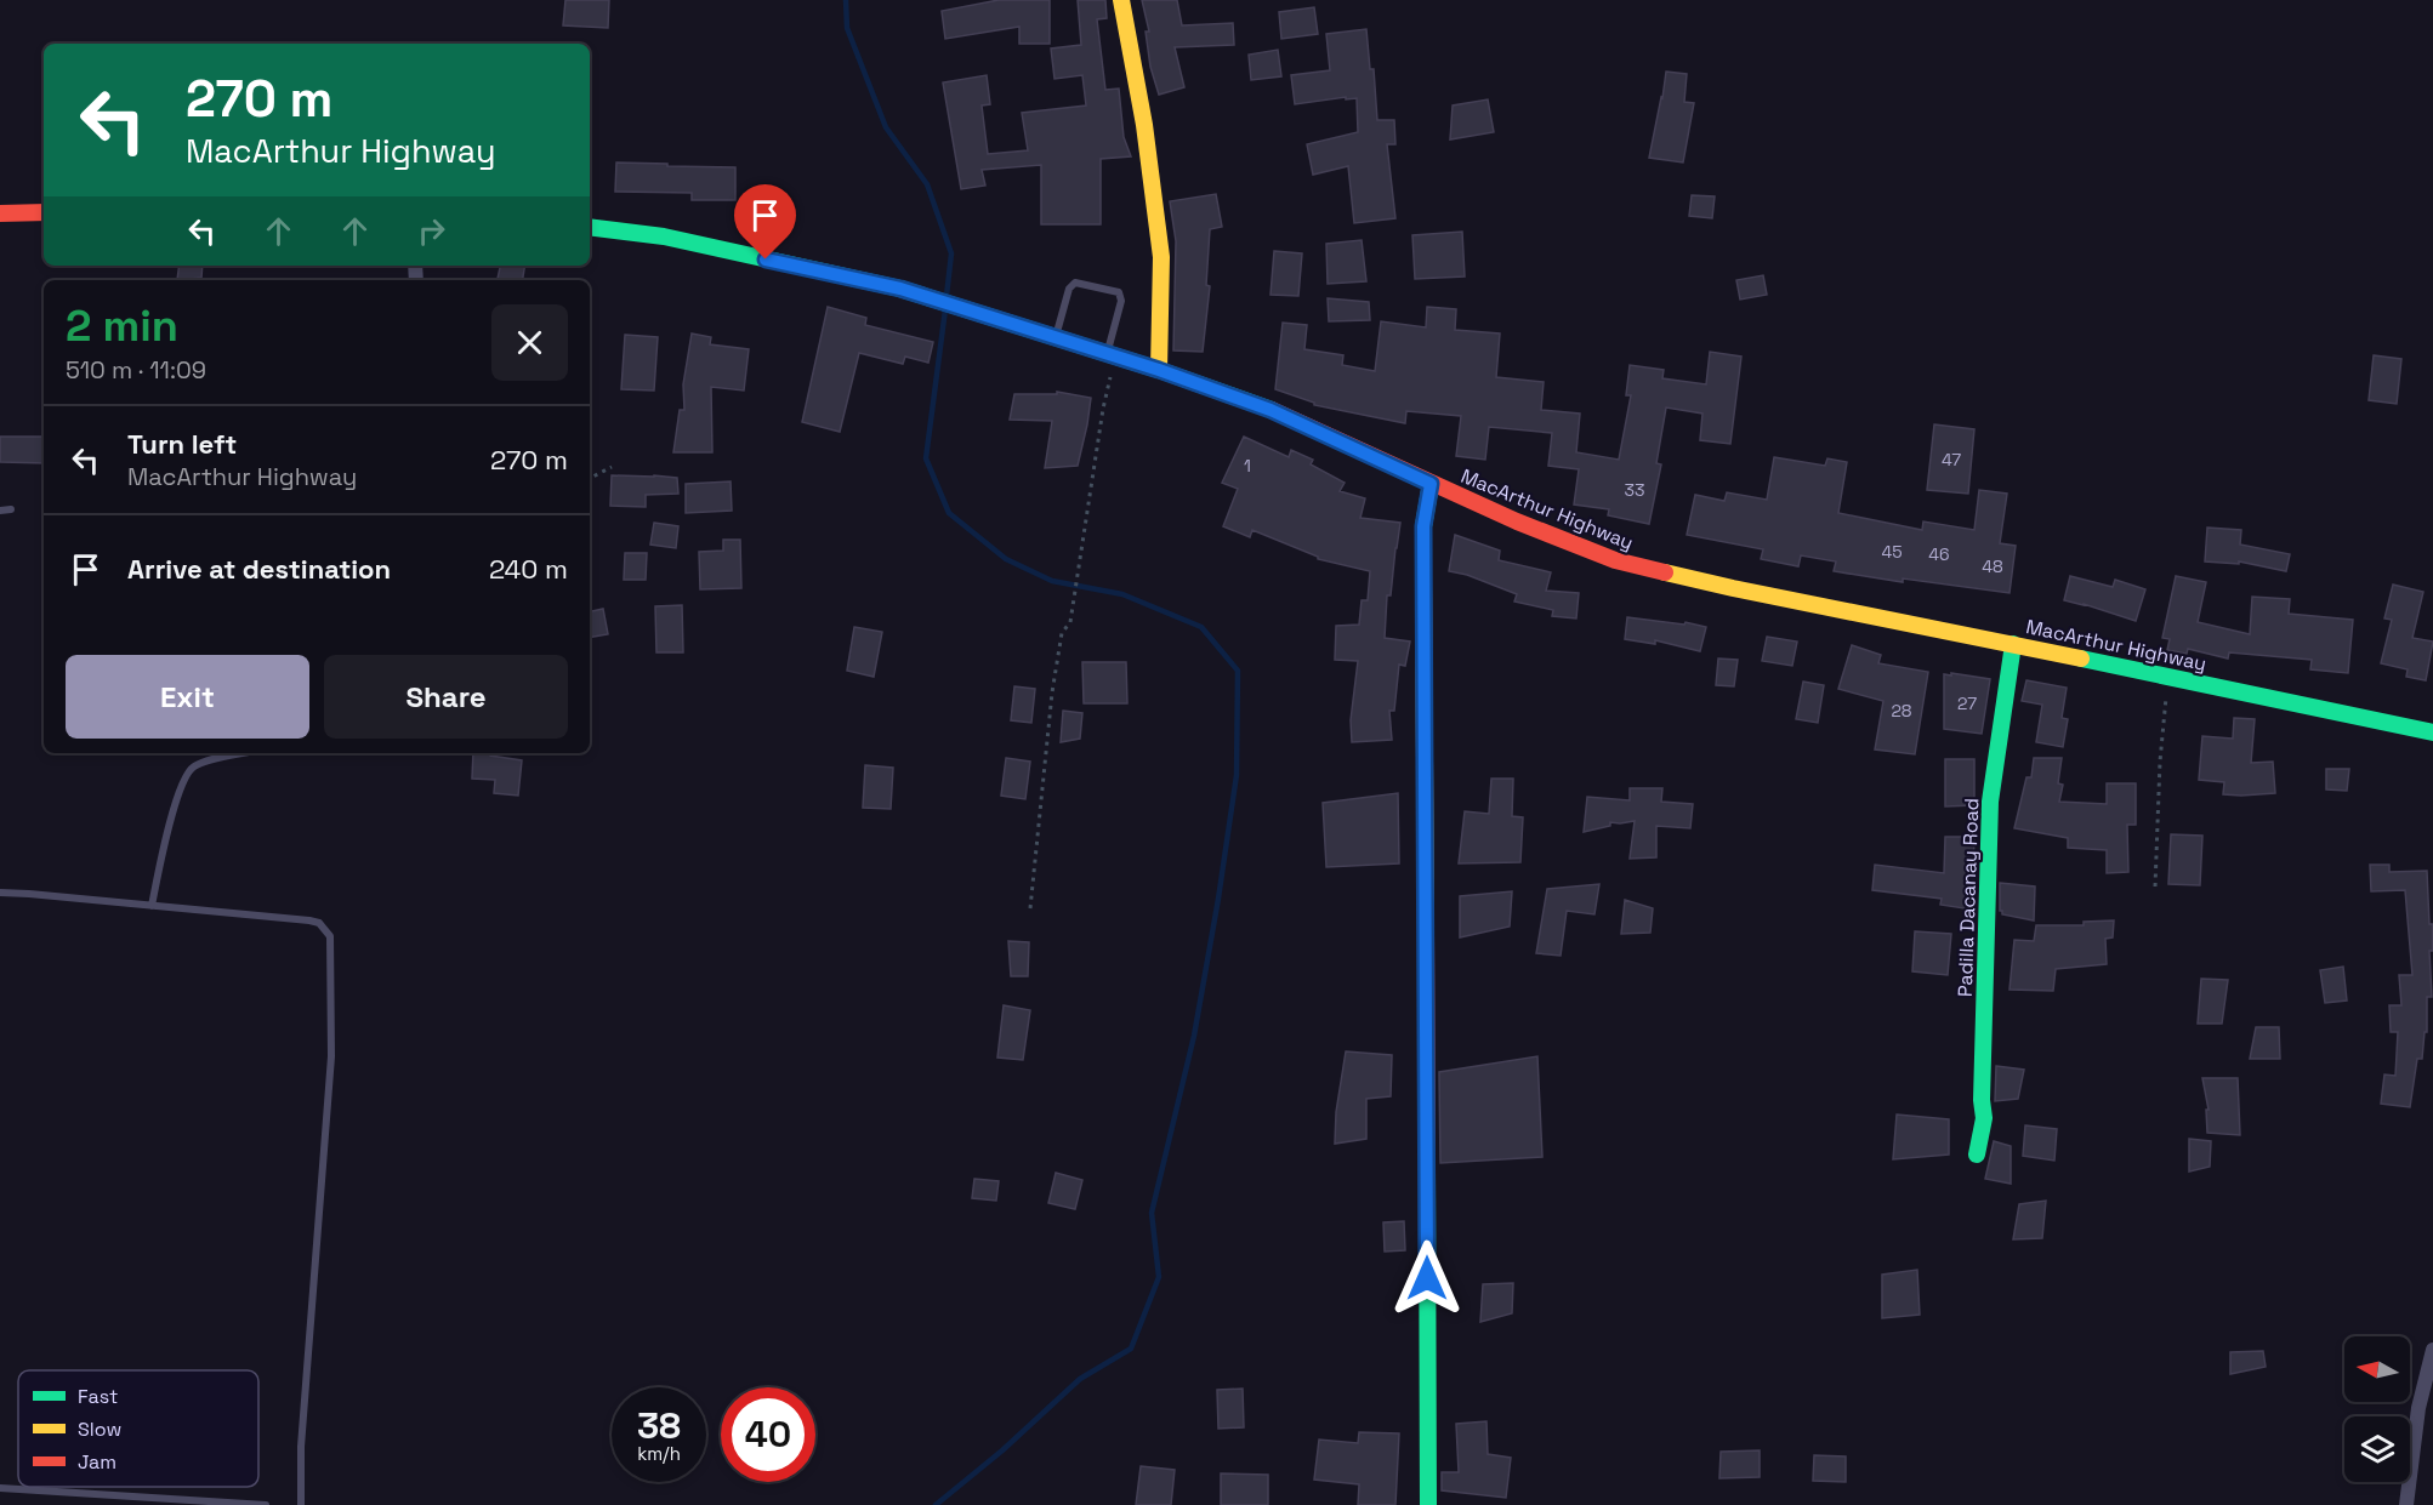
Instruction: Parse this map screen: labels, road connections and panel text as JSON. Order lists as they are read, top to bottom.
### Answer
{
  "streets": {
    "main road": ["MacArthur Highway", "Padilla Dacanay Road"]
  },
  "crossings": [
    ["MacArthur Highway", "Padilla Dacanay Road"]
  ],
  "house_numbers": [
    "47",
    "1",
    "33",
    "45",
    "46",
    "48",
    "27",
    "28"
  ],
  "legend": ["Fast", "Slow", "Jam"],
  "north": "left",
  "page": {
    "turn": ["270 m", "MacArthur Highway"],
    "heading": ["2 min", "510 m · 11:09"],
    "list": [
      {
        "name": "Turn left",
        "note": "MacArthur Highway",
        "value": "270 m"
      },
      {
        "name": "Arrive at destination",
        "value": "240 m"
      }
    ],
    "buttons": ["Exit", "Share"],
    "speed": "38 km/h",
    "limit": "40"
  }
}
